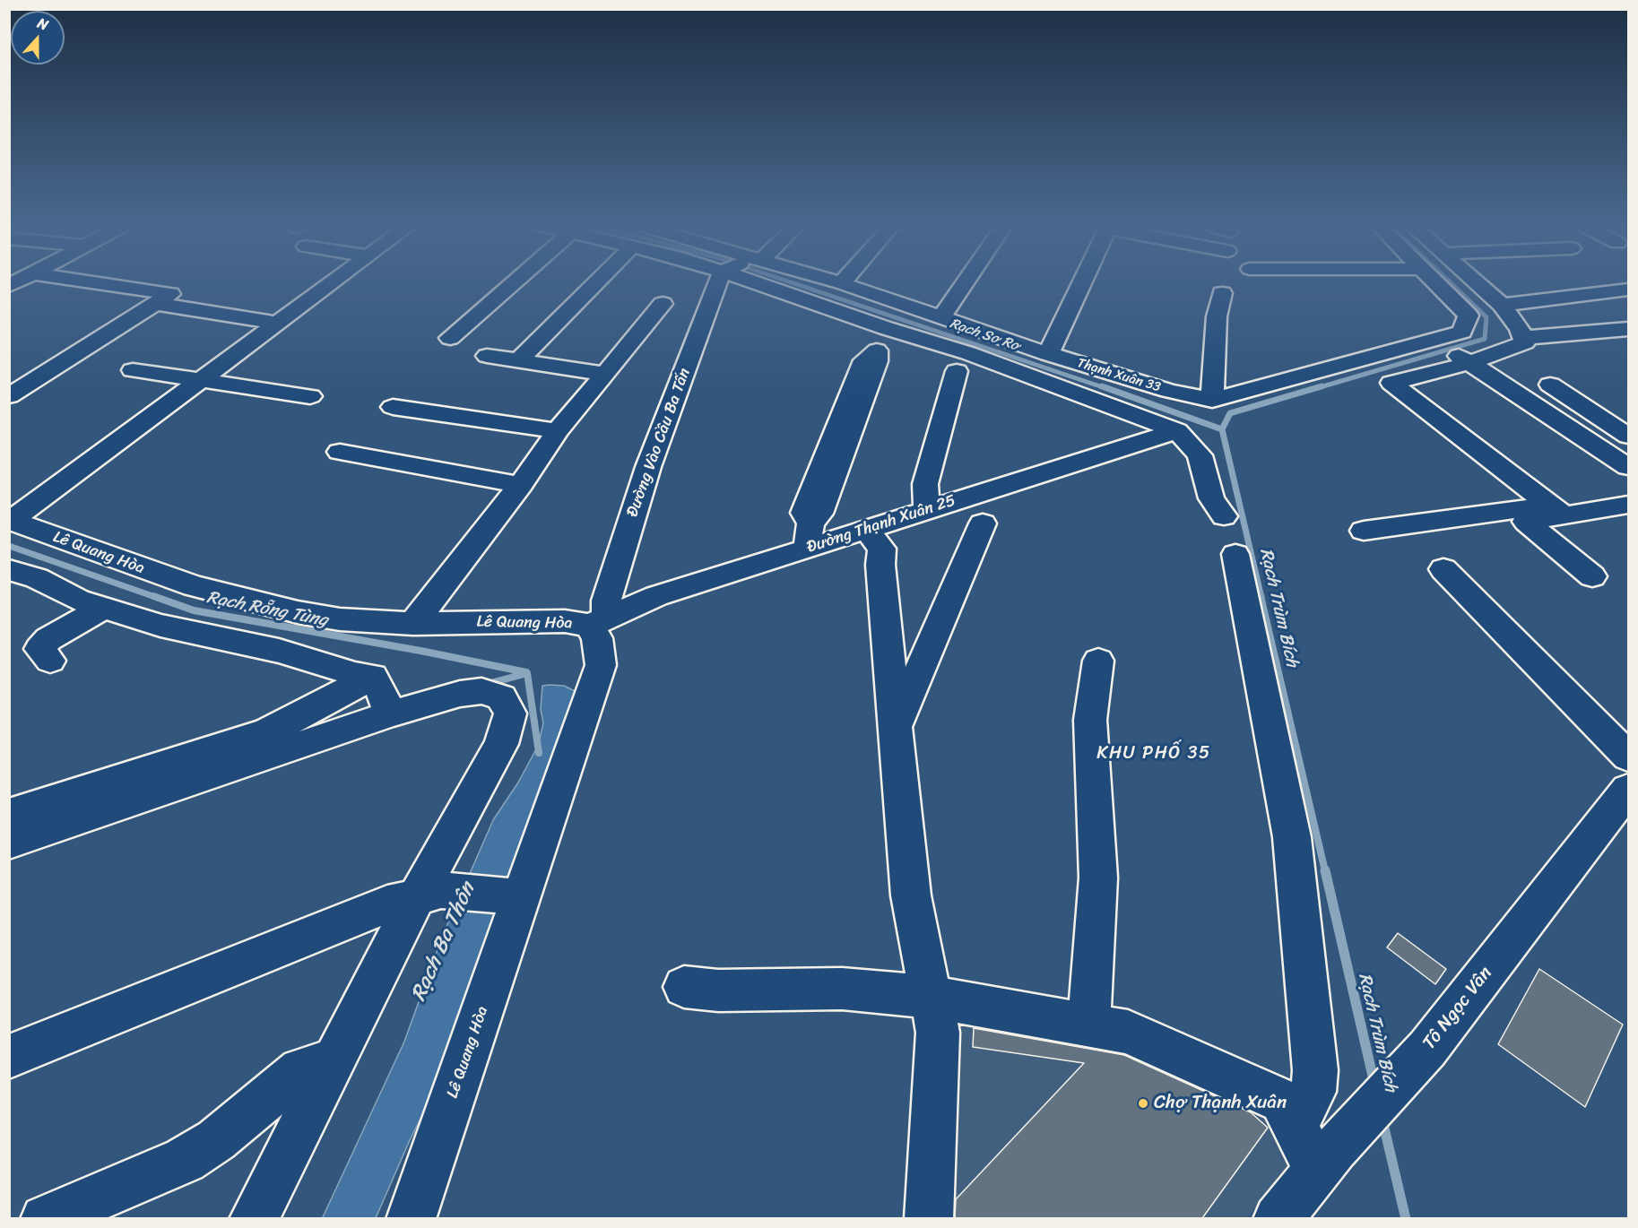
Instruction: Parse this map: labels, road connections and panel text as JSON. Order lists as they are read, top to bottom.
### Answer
{
  "streets": {
    "street": [
      "Thạnh Xuân 33",
      "Đường Vào Cầu Ba Tấn",
      "Đường Thạnh Xuân 25",
      "Lê Quang Hòa",
      "Tô Ngọc Vân"
    ]
  },
  "crossings": [
    ["Đường Vào Cầu Ba Tấn", "Đường Thạnh Xuân 25"],
    ["Đường Vào Cầu Ba Tấn", "Lê Quang Hòa"],
    ["Đường Thạnh Xuân 25", "Lê Quang Hòa"]
  ],
  "districts": ["KHU PHỐ 35"],
  "water": [
    "Rạch Sơ Rơ",
    "Rạch Trùm Bích",
    "Rạch Rỗng Tùng",
    "Rạch Ba Thôn"
  ],
  "places": ["Chợ Thạnh Xuân"],
  "north": "top"
}
